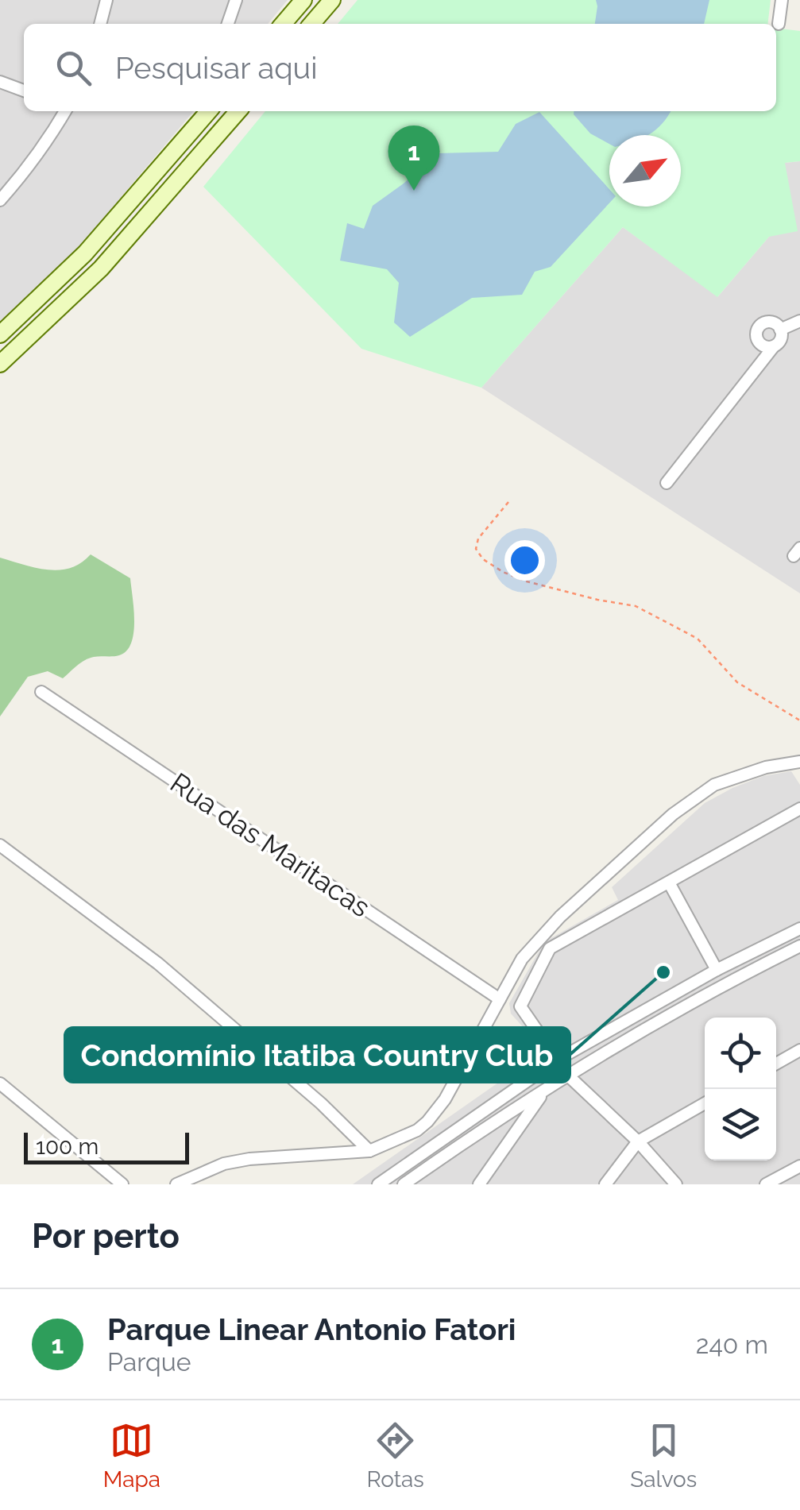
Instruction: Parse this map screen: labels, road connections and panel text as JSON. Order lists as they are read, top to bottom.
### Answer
{
  "streets": {
    "street": ["Rua das Maritacas"]
  },
  "places": ["Condomínio Itatiba Country Club"],
  "scale_bar": "100 m",
  "north": "top right",
  "page": {
    "search": "Pesquisar aqui",
    "pins": "1",
    "scale": "100 m",
    "heading": "Por perto",
    "list": [
      {
        "mark": "1",
        "name": "Parque Linear Antonio Fatori",
        "note": "Parque",
        "value": "240 m"
      }
    ],
    "nav": ["Mapa", "Rotas", "Salvos"]
  }
}
